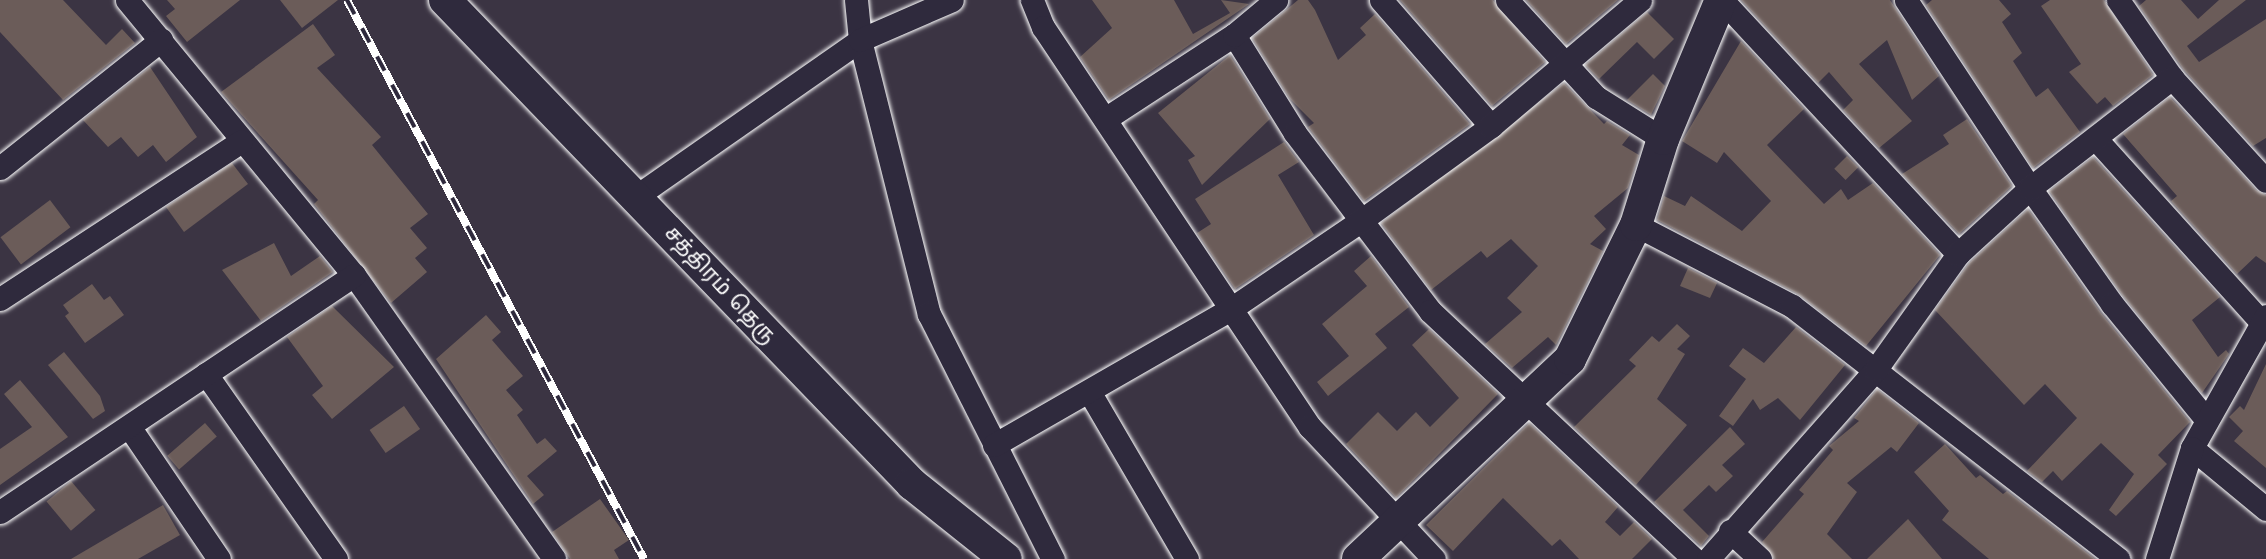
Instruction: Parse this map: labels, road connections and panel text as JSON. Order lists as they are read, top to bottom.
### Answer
{
  "streets": {
    "street": ["சத்திரம் தெரு"]
  }
}
